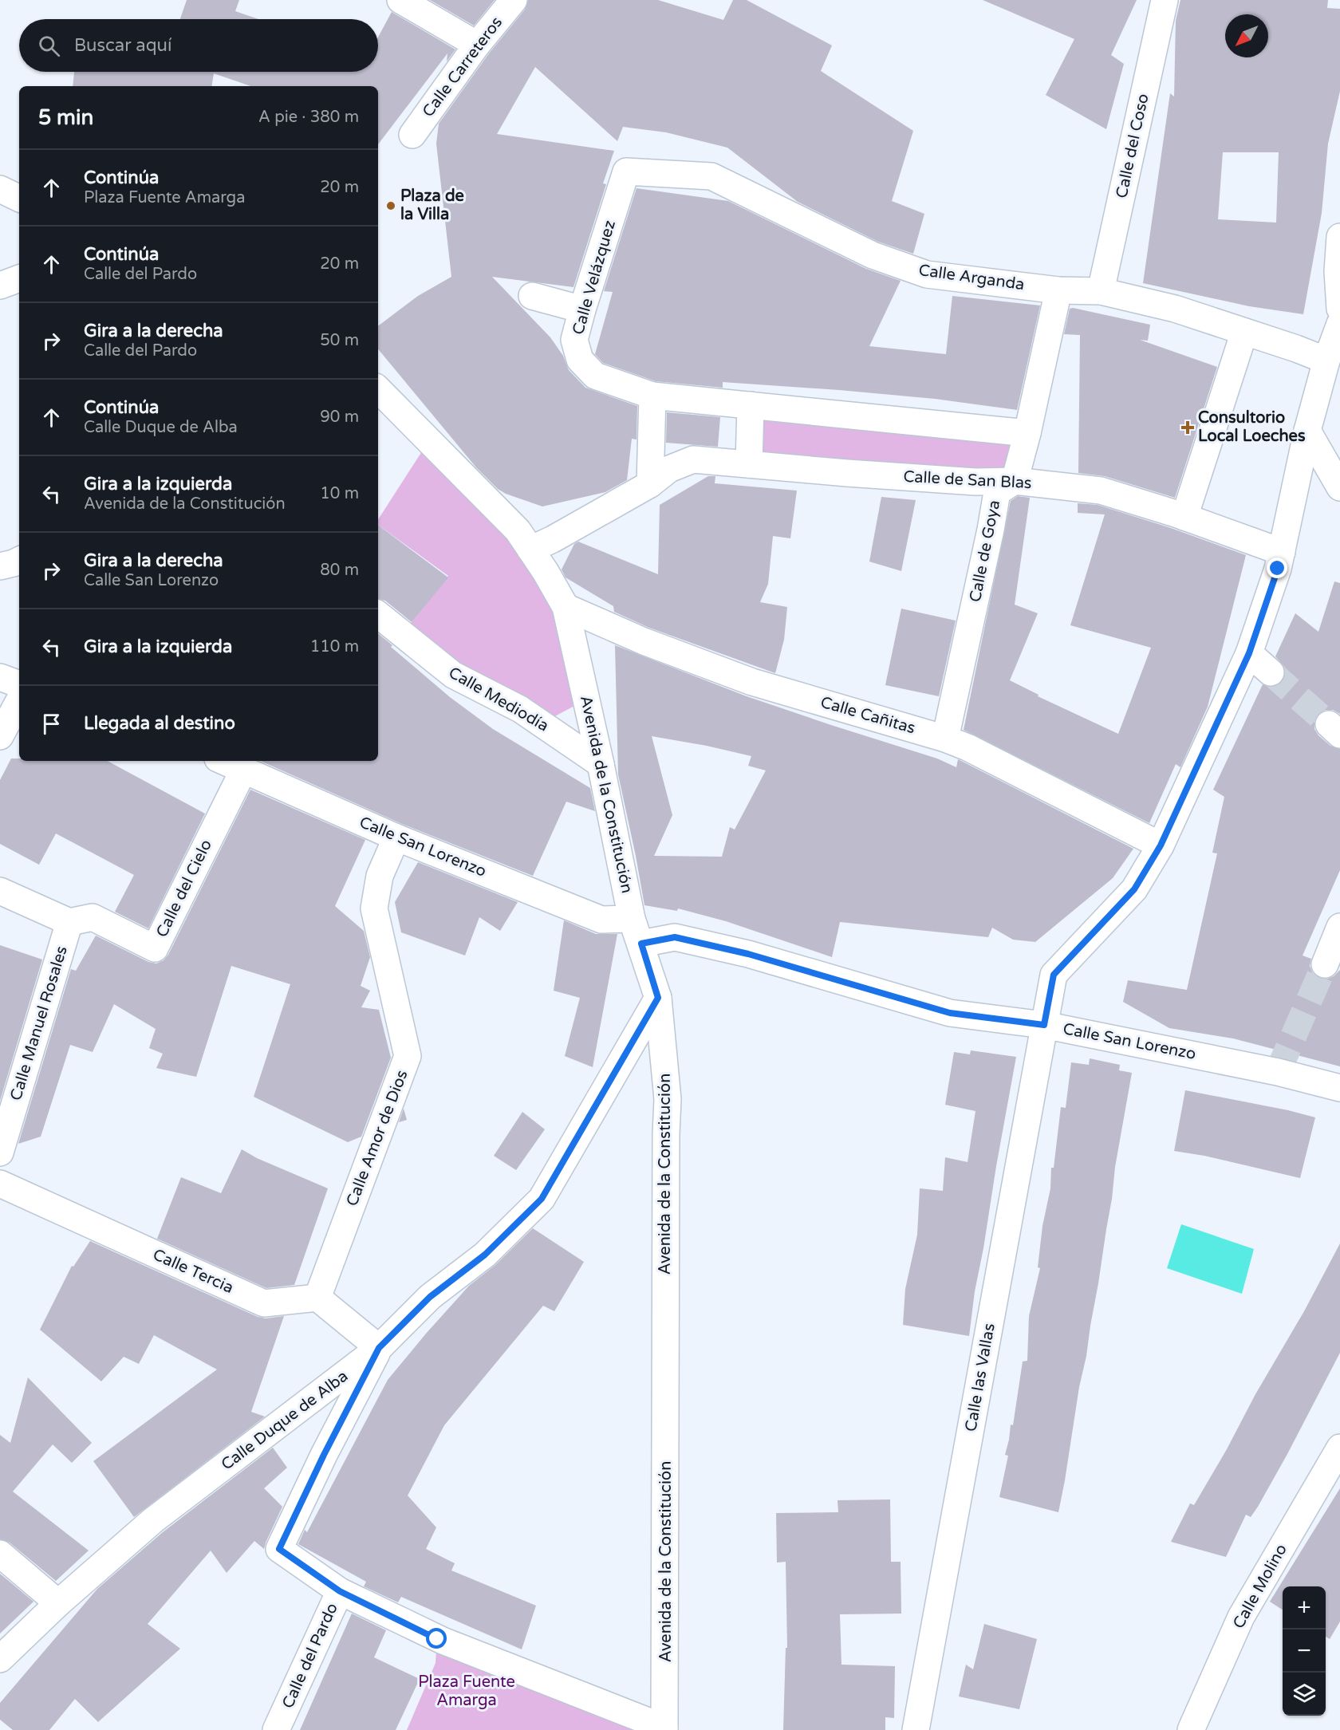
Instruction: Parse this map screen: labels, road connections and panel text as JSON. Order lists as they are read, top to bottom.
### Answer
{
  "streets": {
    "street": [
      "Calle Carreteros",
      "Calle del Coso",
      "Calle Velázquez",
      "Calle Arganda",
      "Calle de San Blas",
      "Calle de Goya",
      "Calle Mediodía",
      "Calle Cañitas",
      "Avenida de la Constitución",
      "Calle San Lorenzo",
      "Calle del Cielo",
      "Calle Manuel Rosales",
      "Calle Amor de Dios",
      "Calle Tercia",
      "Calle las Vallas",
      "Calle Duque de Alba",
      "Calle Molino",
      "Calle del Pardo"
    ]
  },
  "crossings": [
    ["Calle del Coso", "Calle Arganda"],
    ["Calle Velázquez", "Calle Arganda"],
    ["Calle Arganda", "Calle las Vallas"],
    ["Calle de San Blas", "Calle de Goya"],
    ["Calle de San Blas", "Avenida de la Constitución"],
    ["Calle de San Blas", "Calle las Vallas"],
    ["Calle de Goya", "Calle Cañitas"],
    ["Calle Mediodía", "Avenida de la Constitución"],
    ["Calle Cañitas", "Avenida de la Constitución"],
    ["Calle Cañitas", "Calle las Vallas"],
    ["Avenida de la Constitución", "Calle San Lorenzo"],
    ["Avenida de la Constitución", "Calle Duque de Alba"],
    ["Calle San Lorenzo", "Calle del Cielo"],
    ["Calle San Lorenzo", "Calle Amor de Dios"],
    ["Calle San Lorenzo", "Calle las Vallas"],
    ["Calle del Cielo", "Calle Manuel Rosales"],
    ["Calle Amor de Dios", "Calle Tercia"],
    ["Calle Duque de Alba", "Calle del Pardo"]
  ],
  "parks": ["Plaza Fuente Amarga"],
  "places": {
    "other": ["Plaza de la Villa"],
    "health": ["Consultorio Local Loeches"]
  },
  "north": "bottom left",
  "page": {
    "search": "Buscar aquí",
    "heading": ["5 min", "A pie · 380 m"],
    "list": [
      ["Continúa", "Plaza Fuente Amarga", "20 m"],
      ["Continúa", "Calle del Pardo", "20 m"],
      ["Gira a la derecha", "Calle del Pardo", "50 m"],
      ["Continúa", "Calle Duque de Alba", "90 m"],
      ["Gira a la izquierda", "Avenida de la Constitución", "10 m"],
      ["Gira a la derecha", "Calle San Lorenzo", "80 m"],
      ["Gira a la izquierda", "110 m"],
      "Llegada al destino"
    ],
    "map_buttons": ["+", "−"]
  }
}
